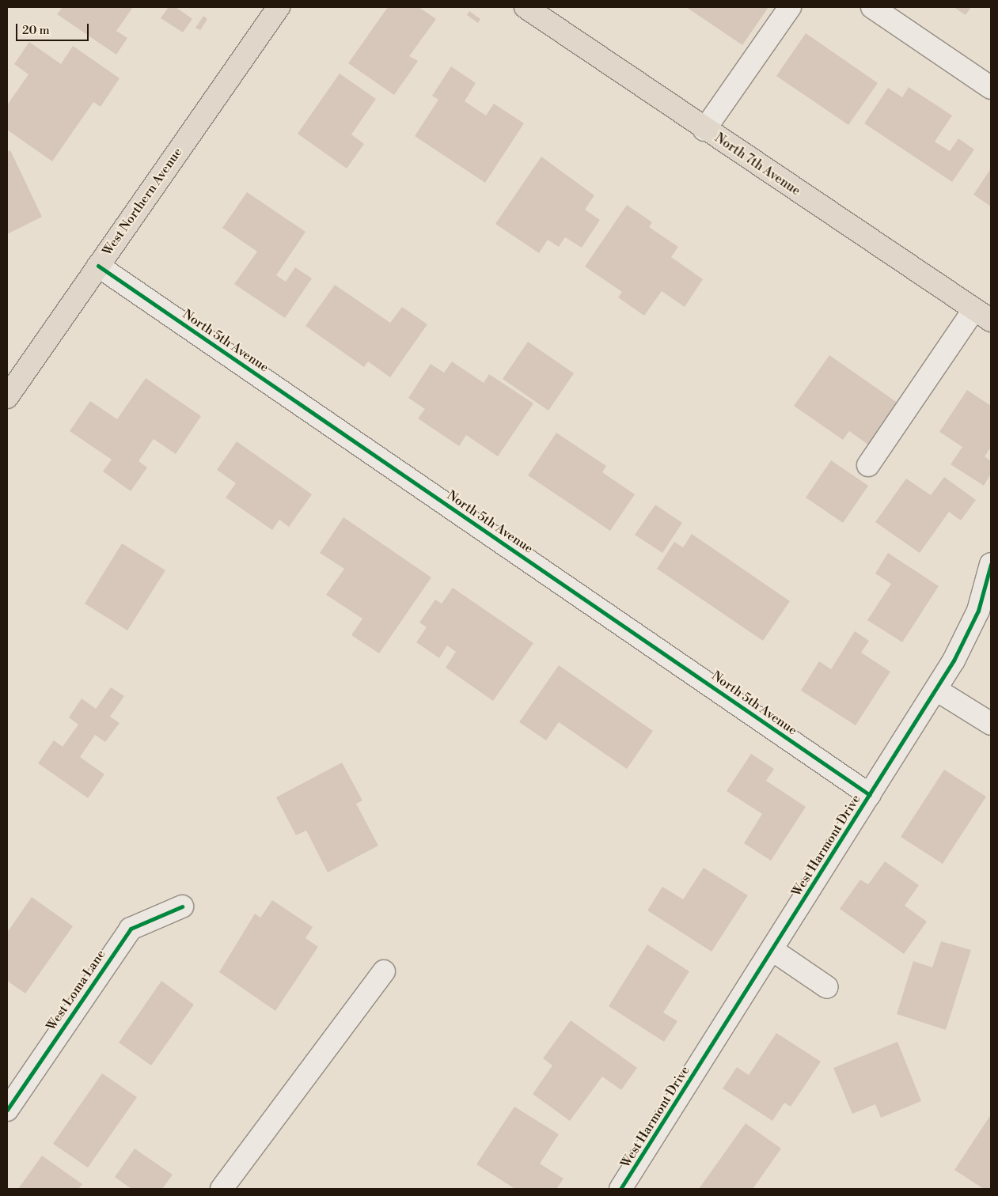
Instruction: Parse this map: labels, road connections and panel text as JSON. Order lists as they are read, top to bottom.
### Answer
{
  "streets": {
    "main road": ["North 7th Avenue", "West Northern Avenue"],
    "street": ["North 5th Avenue", "West Harmont Drive", "West Loma Lane"]
  },
  "crossings": [
    ["West Northern Avenue", "North 5th Avenue"],
    ["North 5th Avenue", "West Harmont Drive"]
  ],
  "scale_bar": "20 m"
}
